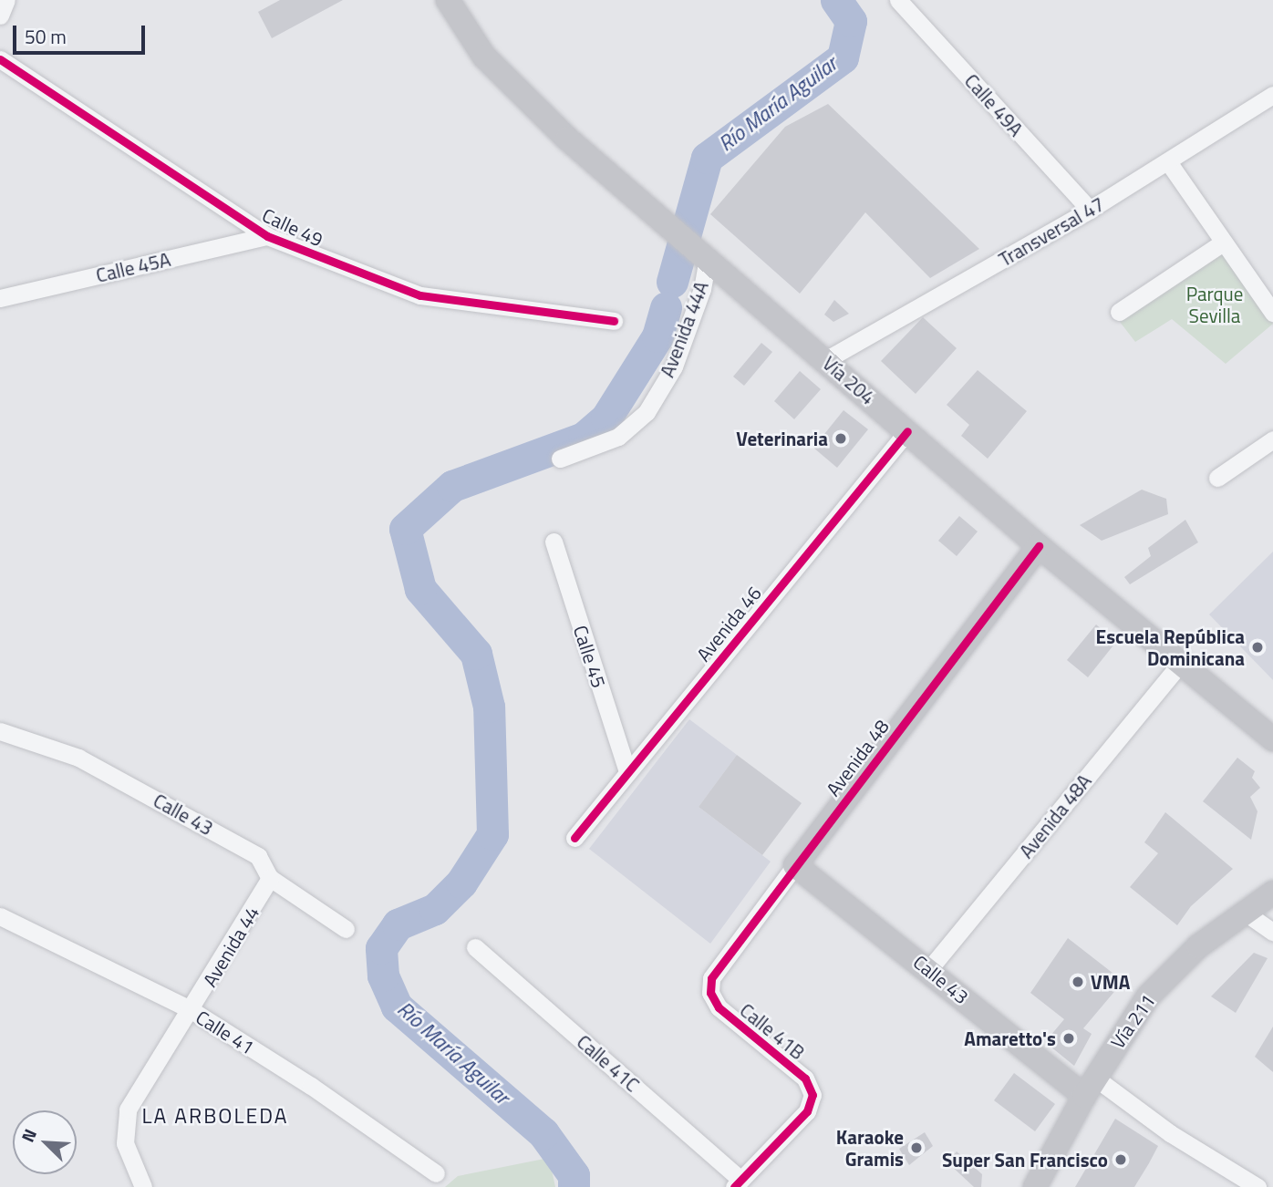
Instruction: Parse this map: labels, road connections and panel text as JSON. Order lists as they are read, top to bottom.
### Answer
{
  "streets": {
    "main road": [
      "Vía 204",
      "Avenida 48",
      "Calle 43",
      "Vía 211"
    ],
    "street": [
      "Calle 49A",
      "Calle 49",
      "Transversal 47",
      "Calle 45A",
      "Avenida 44A",
      "Avenida 46",
      "Calle 45",
      "Avenida 48A",
      "Avenida 44",
      "Calle 41B",
      "Calle 41",
      "Calle 41C"
    ]
  },
  "crossings": [
    ["Calle 49A", "Transversal 47"],
    ["Calle 49", "Calle 45A"],
    ["Transversal 47", "Vía 204"],
    ["Avenida 44A", "Vía 204"],
    ["Vía 204", "Avenida 46"],
    ["Vía 204", "Avenida 48"],
    ["Vía 204", "Avenida 48A"],
    ["Avenida 46", "Calle 45"],
    ["Avenida 48", "Calle 43"],
    ["Avenida 48", "Calle 41B"],
    ["Calle 43", "Avenida 48A"],
    ["Calle 43", "Avenida 44"],
    ["Calle 43", "Vía 211"],
    ["Avenida 44", "Calle 41"],
    ["Calle 41B", "Calle 41C"]
  ],
  "districts": ["LA ARBOLEDA"],
  "water": ["Río María Aguilar"],
  "parks": ["Parque Sevilla"],
  "places": [
    "Veterinaria",
    "Escuela República Dominicana",
    "VMA",
    "Amaretto's",
    "Karaoke Gramis",
    "Super San Francisco"
  ],
  "scale_bar": "50 m",
  "north": "top left"
}
